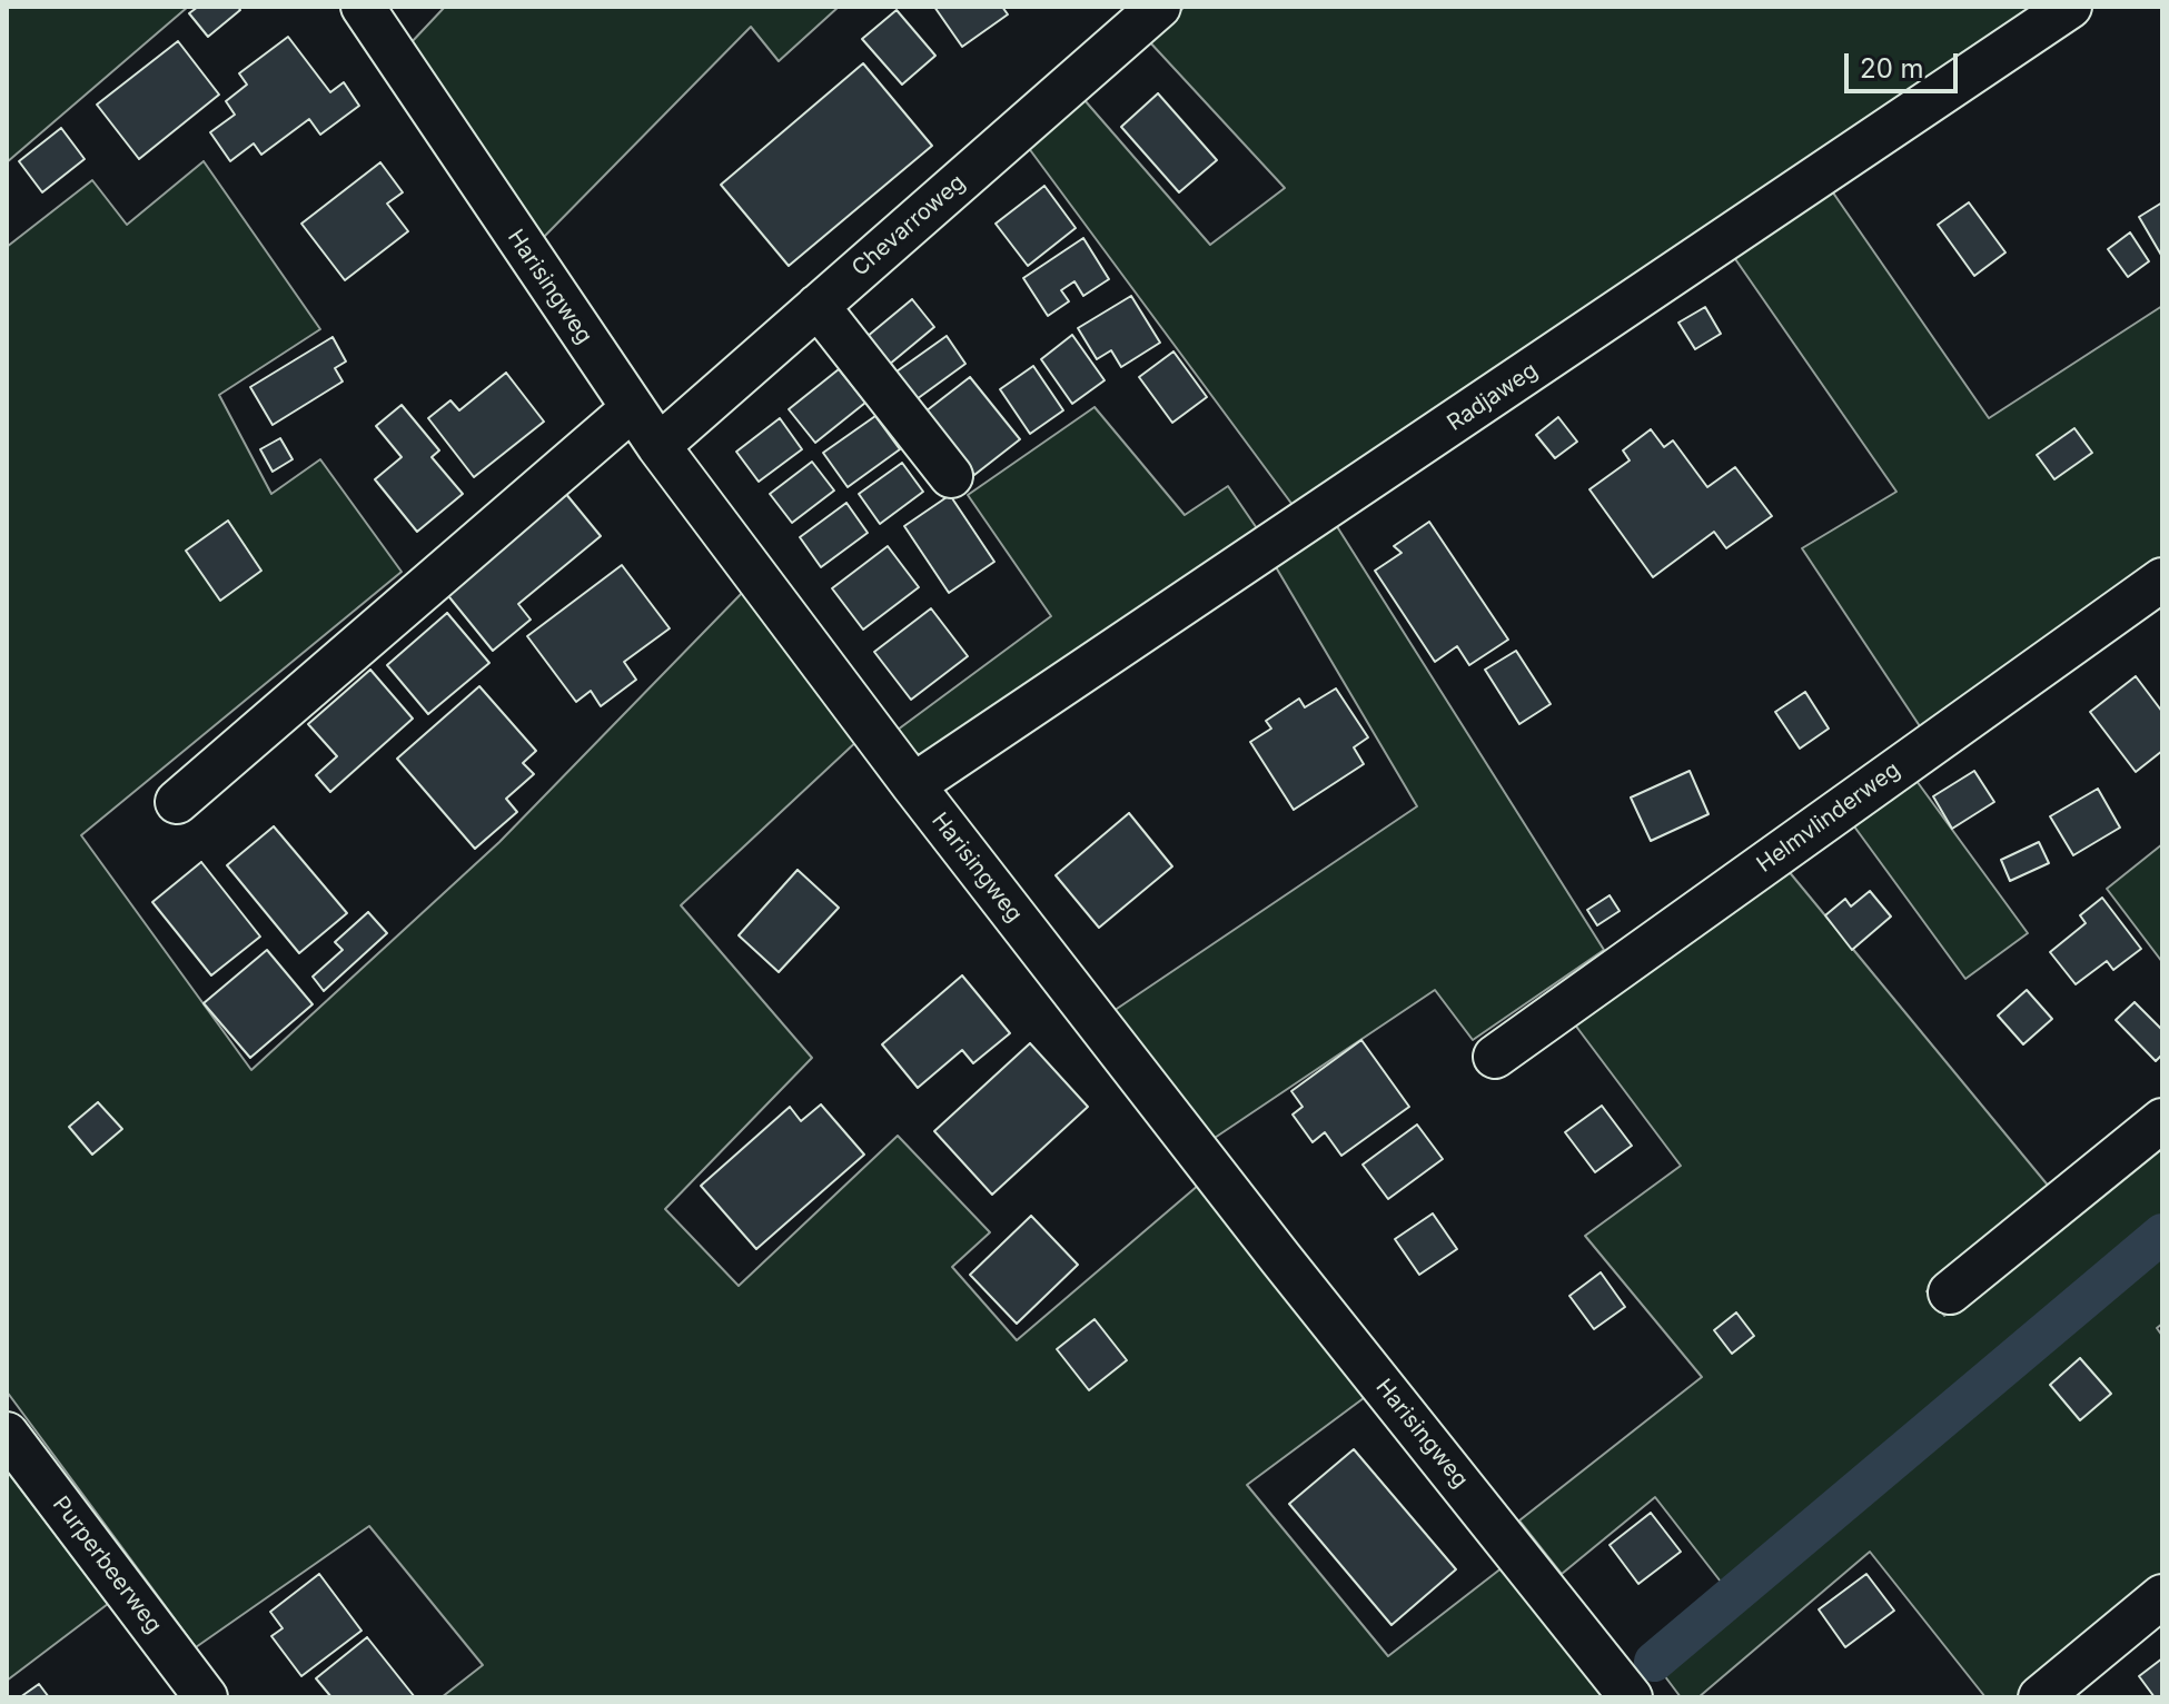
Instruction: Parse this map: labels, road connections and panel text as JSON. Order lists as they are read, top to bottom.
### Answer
{
  "streets": {
    "street": [
      "Chevarroweg",
      "Harisingweg",
      "Radjaweg",
      "Helmvlinderweg",
      "Purperbeerweg"
    ]
  },
  "crossings": [
    ["Chevarroweg", "Harisingweg"],
    ["Harisingweg", "Radjaweg"]
  ],
  "scale_bar": "20 m"
}
